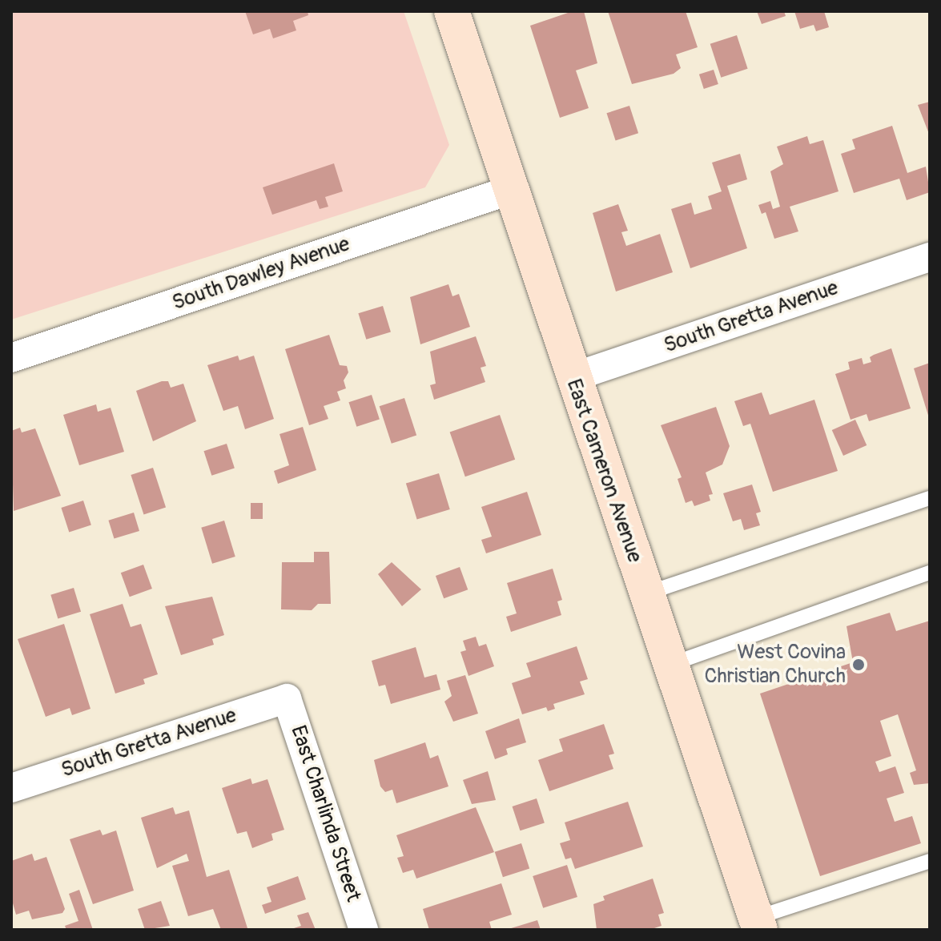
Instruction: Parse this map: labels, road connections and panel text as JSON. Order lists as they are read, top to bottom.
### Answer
{
  "streets": {
    "main road": ["East Cameron Avenue"],
    "street": ["South Dawley Avenue", "South Gretta Avenue", "East Charlinda Street"]
  },
  "crossings": [
    ["South Dawley Avenue", "East Cameron Avenue"],
    ["South Gretta Avenue", "East Cameron Avenue"],
    ["South Gretta Avenue", "East Charlinda Street"]
  ],
  "places": ["West Covina Christian Church"]
}
